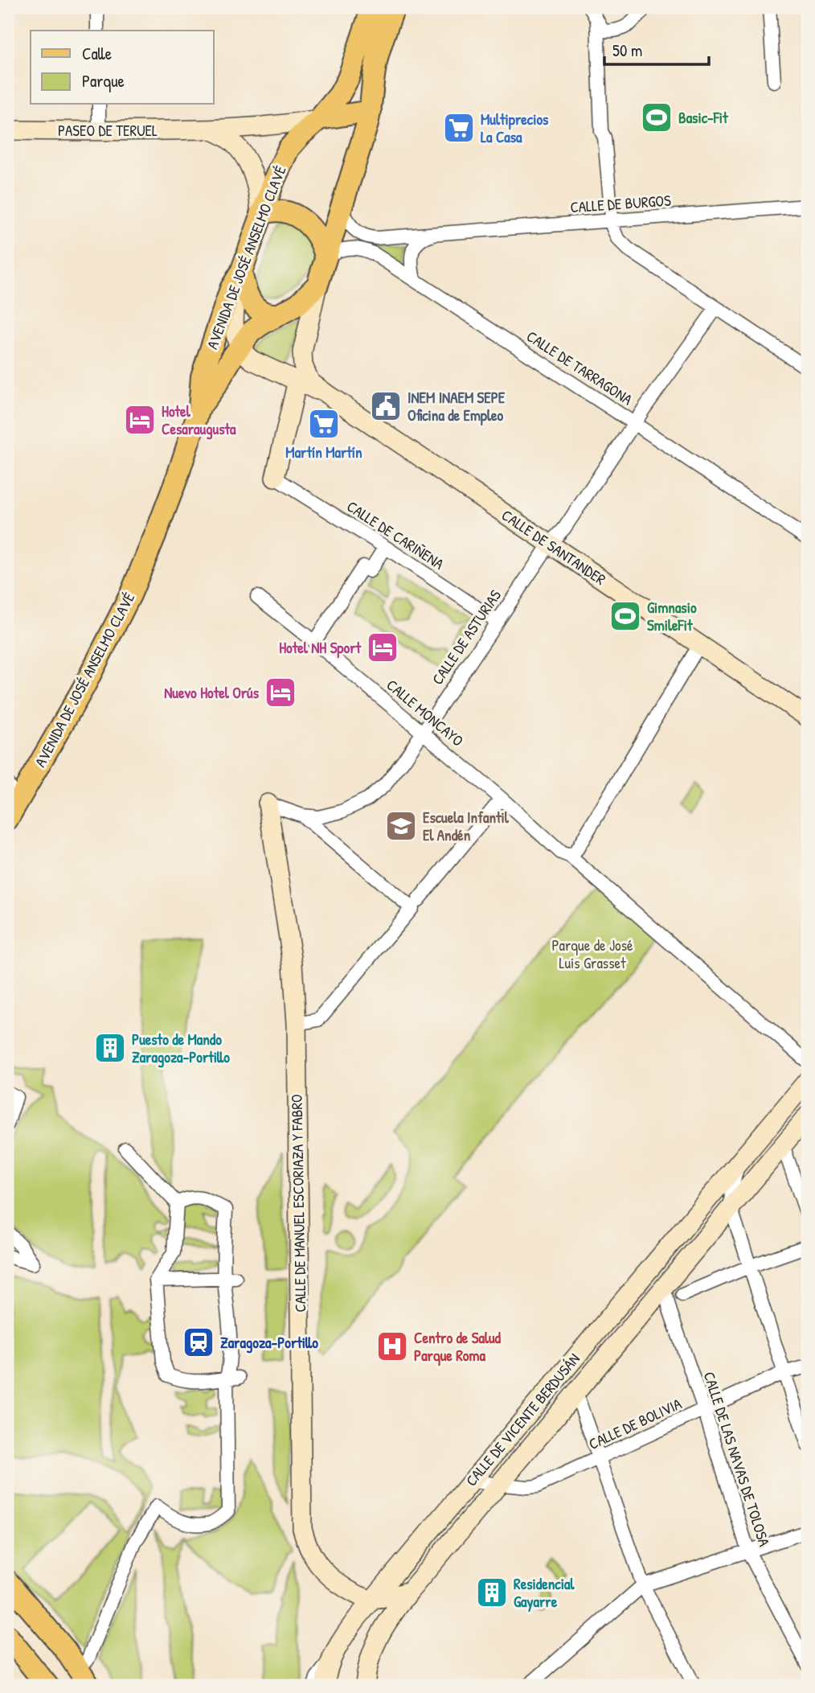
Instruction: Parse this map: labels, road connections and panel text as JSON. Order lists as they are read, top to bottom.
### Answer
{
  "streets": {
    "main road": [
      "PASEO DE TERUEL",
      "AVENIDA DE JOSÉ ANSELMO CLAVÉ",
      "CALLE DE SANTANDER",
      "CALLE DE MANUEL ESCORIAZA Y FABRO",
      "CALLE DE VICENTE BERDUSÁN"
    ],
    "street": [
      "CALLE DE BURGOS",
      "CALLE DE TARRAGONA",
      "CALLE DE CARIÑENA",
      "CALLE DE ASTURIAS",
      "CALLE MONCAYO",
      "CALLE DE BOLIVIA",
      "CALLE DE LAS NAVAS DE TOLOSA"
    ]
  },
  "crossings": [
    ["PASEO DE TERUEL", "AVENIDA DE JOSÉ ANSELMO CLAVÉ"],
    ["PASEO DE TERUEL", "CALLE DE TARRAGONA"],
    ["AVENIDA DE JOSÉ ANSELMO CLAVÉ", "CALLE DE TARRAGONA"],
    ["AVENIDA DE JOSÉ ANSELMO CLAVÉ", "CALLE DE SANTANDER"],
    ["CALLE DE TARRAGONA", "CALLE DE ASTURIAS"],
    ["CALLE DE CARIÑENA", "CALLE DE ASTURIAS"],
    ["CALLE DE SANTANDER", "CALLE DE ASTURIAS"],
    ["CALLE DE ASTURIAS", "CALLE MONCAYO"],
    ["CALLE DE MANUEL ESCORIAZA Y FABRO", "CALLE DE VICENTE BERDUSÁN"],
    ["CALLE DE VICENTE BERDUSÁN", "CALLE DE BOLIVIA"],
    ["CALLE DE VICENTE BERDUSÁN", "CALLE DE LAS NAVAS DE TOLOSA"],
    ["CALLE DE BOLIVIA", "CALLE DE LAS NAVAS DE TOLOSA"]
  ],
  "parks": ["Parque de José Luis Grasset"],
  "places": {
    "sports": ["Basic-Fit", "Gimnasio SmileFit"],
    "supermarket": ["Multiprecios La Casa", "Martín Martín"],
    "public building": ["INEM INAEM SEPE Oficina de Empleo"],
    "hotel": ["Hotel Cesaraugusta", "Hotel NH Sport", "Nuevo Hotel Orús"],
    "school or university": ["Escuela Infantil El Andén"],
    "building": ["Puesto de Mando Zaragoza-Portillo", "Residencial Gayarre"],
    "station": ["Zaragoza-Portillo"],
    "hospital": ["Centro de Salud Parque Roma"]
  },
  "legend": ["Calle", "Parque"],
  "scale_bar": "50 m"
}
